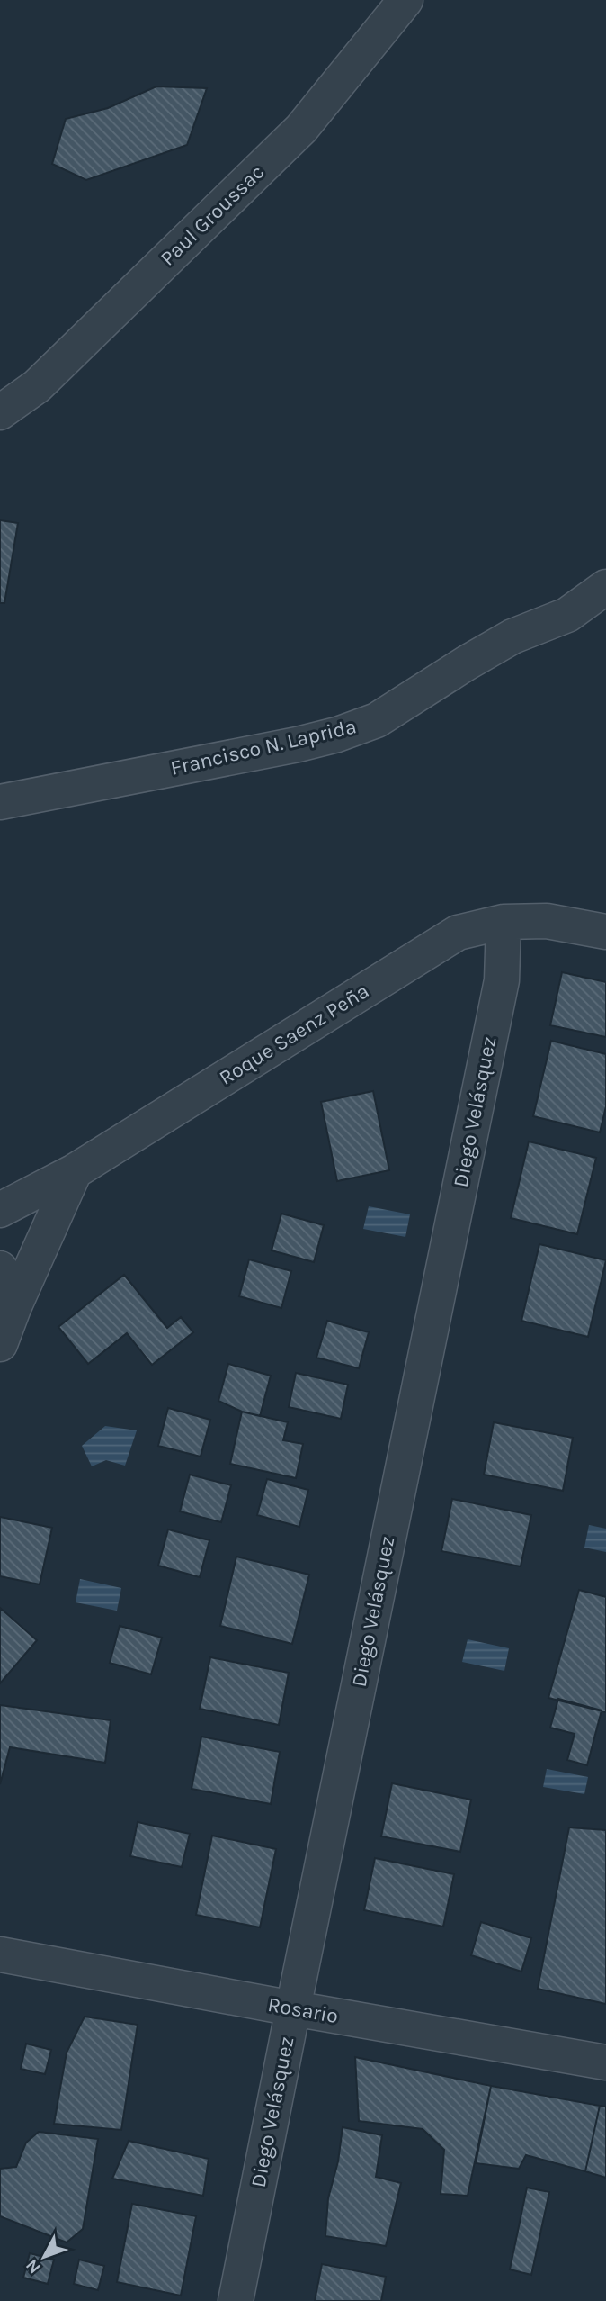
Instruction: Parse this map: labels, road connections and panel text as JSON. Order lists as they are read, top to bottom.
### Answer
{
  "streets": {
    "street": [
      "Paul Groussac",
      "Francisco N. Laprida",
      "Roque Saenz Peña",
      "Diego Velásquez",
      "Rosario"
    ]
  },
  "crossings": [
    ["Roque Saenz Peña", "Diego Velásquez"],
    ["Diego Velásquez", "Rosario"]
  ],
  "north": "bottom left"
}
